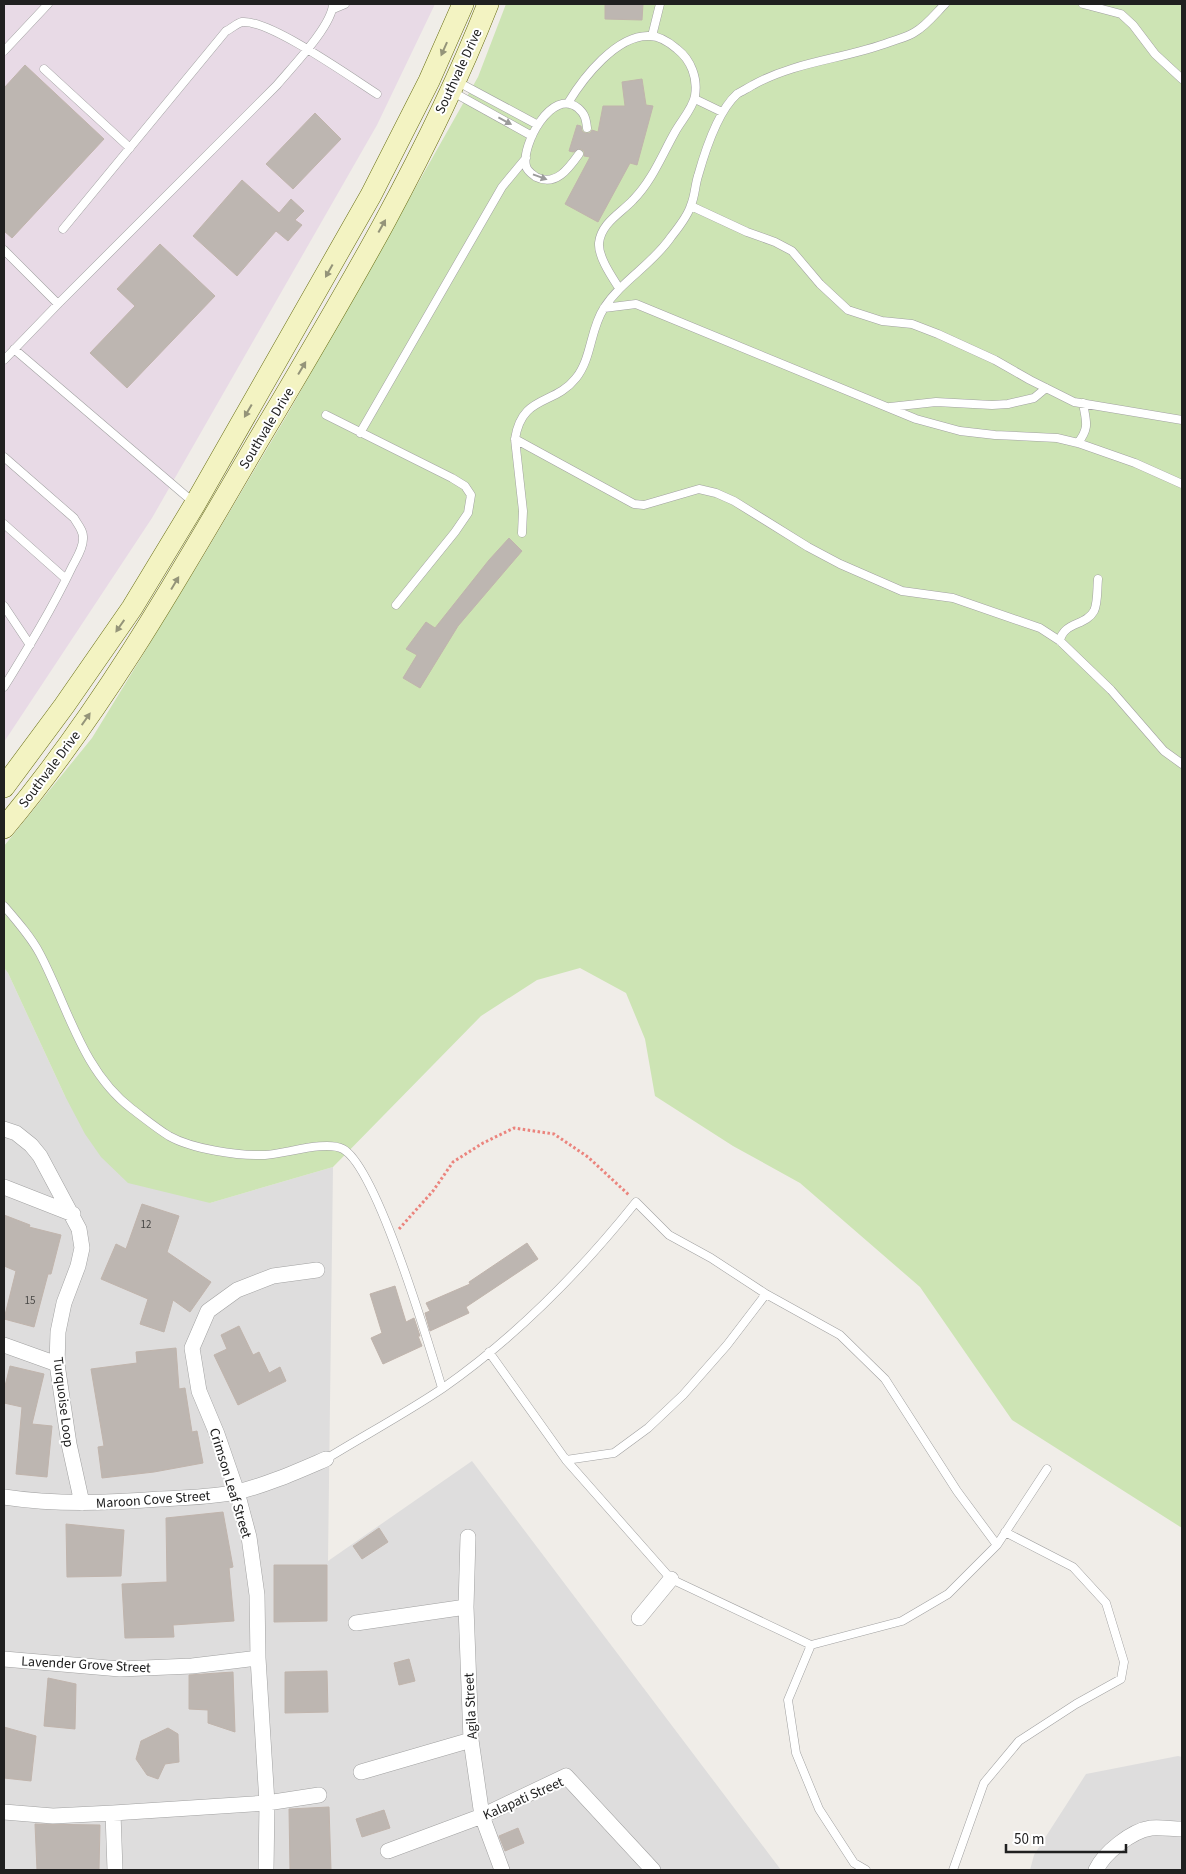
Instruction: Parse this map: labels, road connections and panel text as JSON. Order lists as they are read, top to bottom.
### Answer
{
  "streets": {
    "street": [
      "Southvale Drive",
      "Turquoise Loop",
      "Crimson Leaf Street",
      "Maroon Cove Street",
      "Lavender Grove Street",
      "Agila Street",
      "Kalapati Street"
    ]
  },
  "crossings": [
    ["Turquoise Loop", "Maroon Cove Street"],
    ["Crimson Leaf Street", "Maroon Cove Street"],
    ["Crimson Leaf Street", "Lavender Grove Street"],
    ["Agila Street", "Kalapati Street"]
  ],
  "house_numbers": ["12", "15"],
  "scale_bar": "50 m"
}
